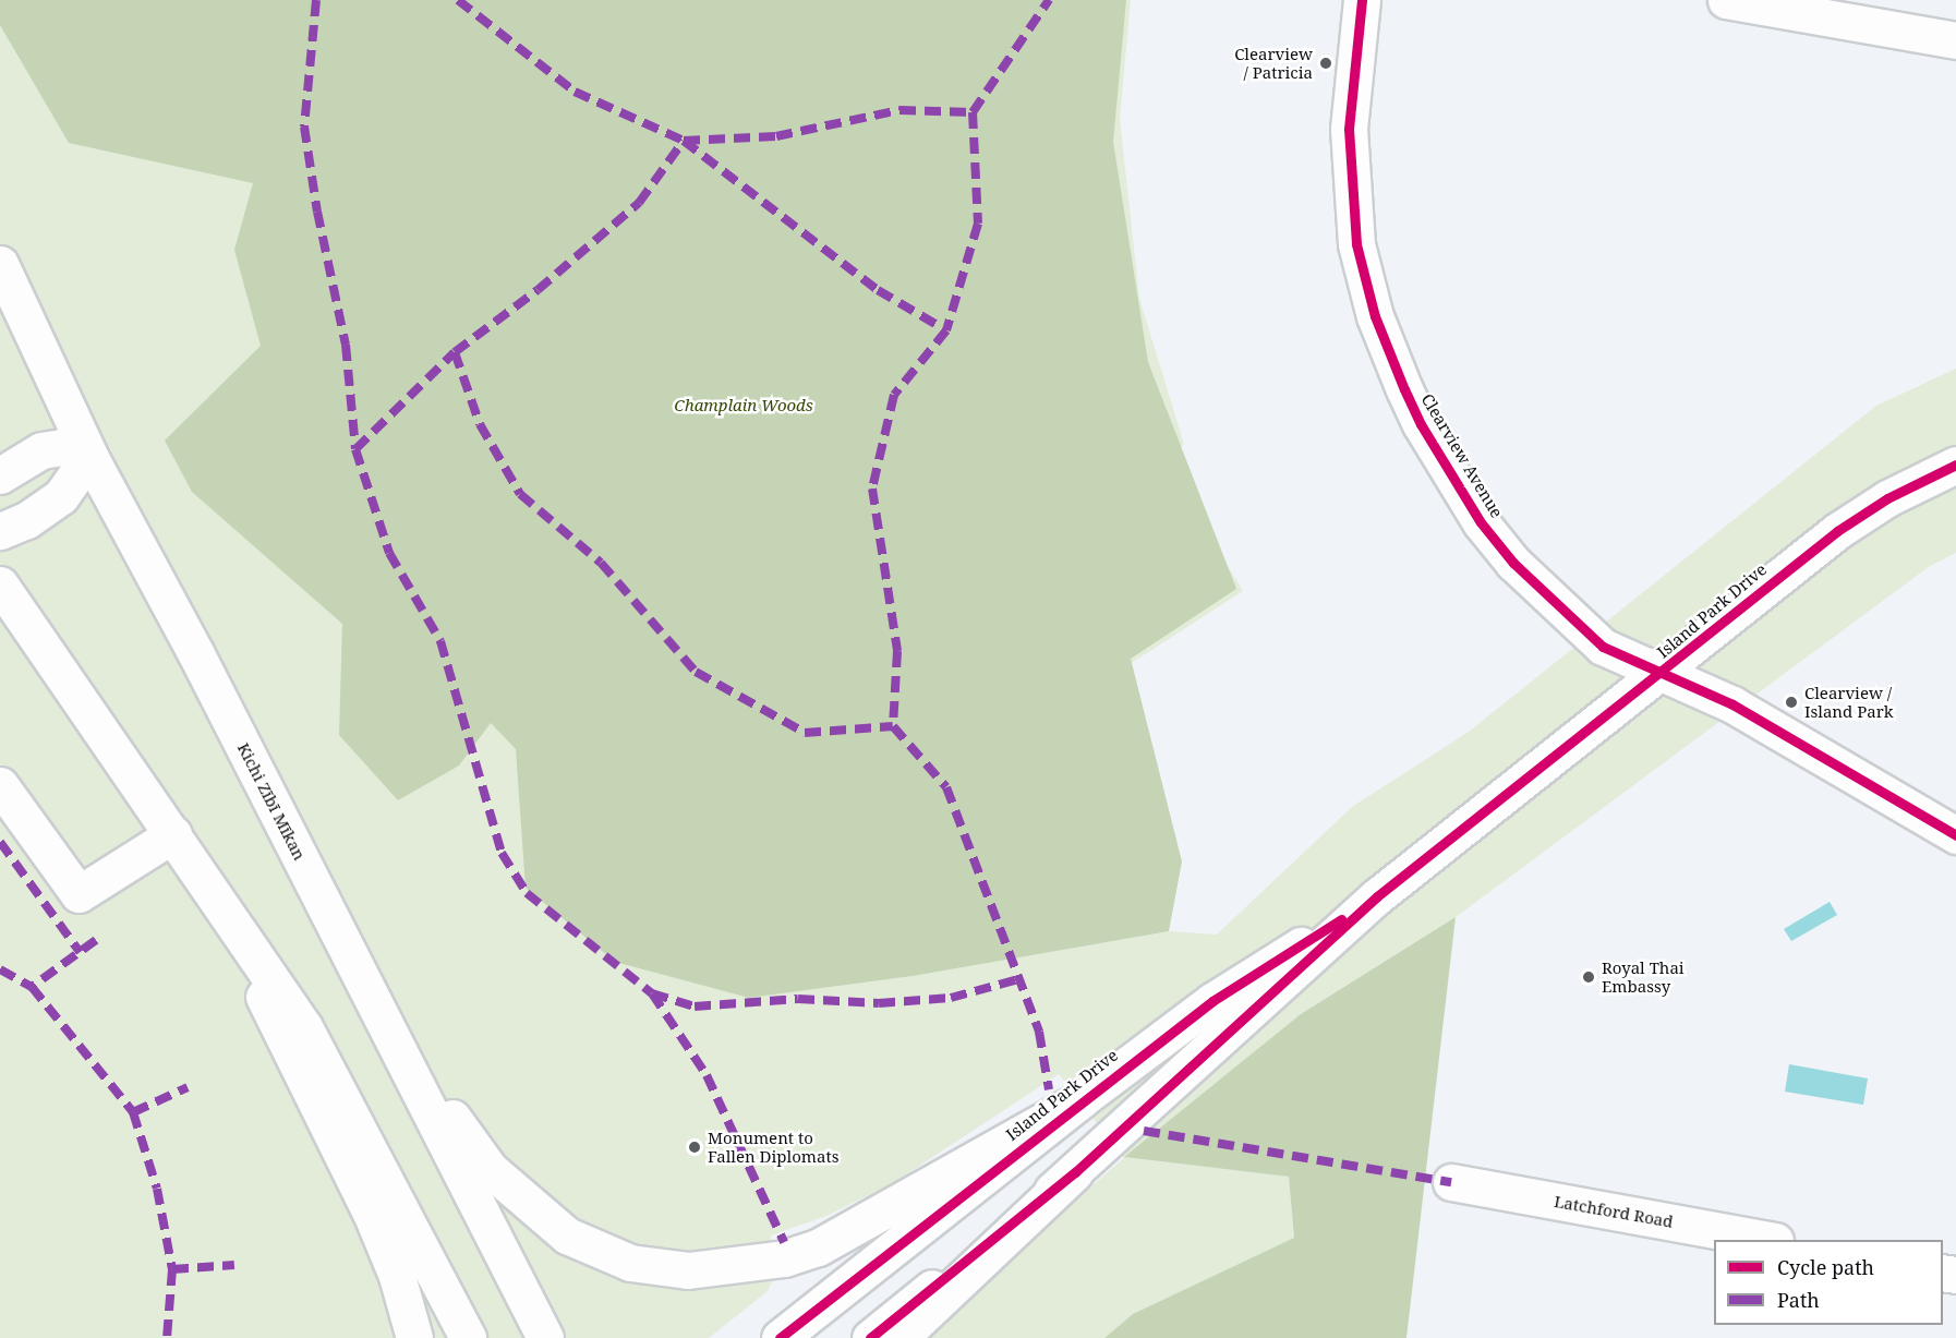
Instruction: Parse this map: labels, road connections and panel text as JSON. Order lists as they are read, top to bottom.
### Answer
{
  "streets": {
    "main road": [
      "Clearview Avenue",
      "Island Park Drive",
      "Kichi Zībī Mīkan",
      "Latchford Road"
    ]
  },
  "crossings": [
    ["Clearview Avenue", "Island Park Drive"]
  ],
  "parks": ["Champlain Woods"],
  "places": [
    "Clearview / Patricia",
    "Clearview / Island Park",
    "Royal Thai Embassy",
    "Monument to Fallen Diplomats"
  ],
  "legend": ["Cycle path", "Path"]
}
